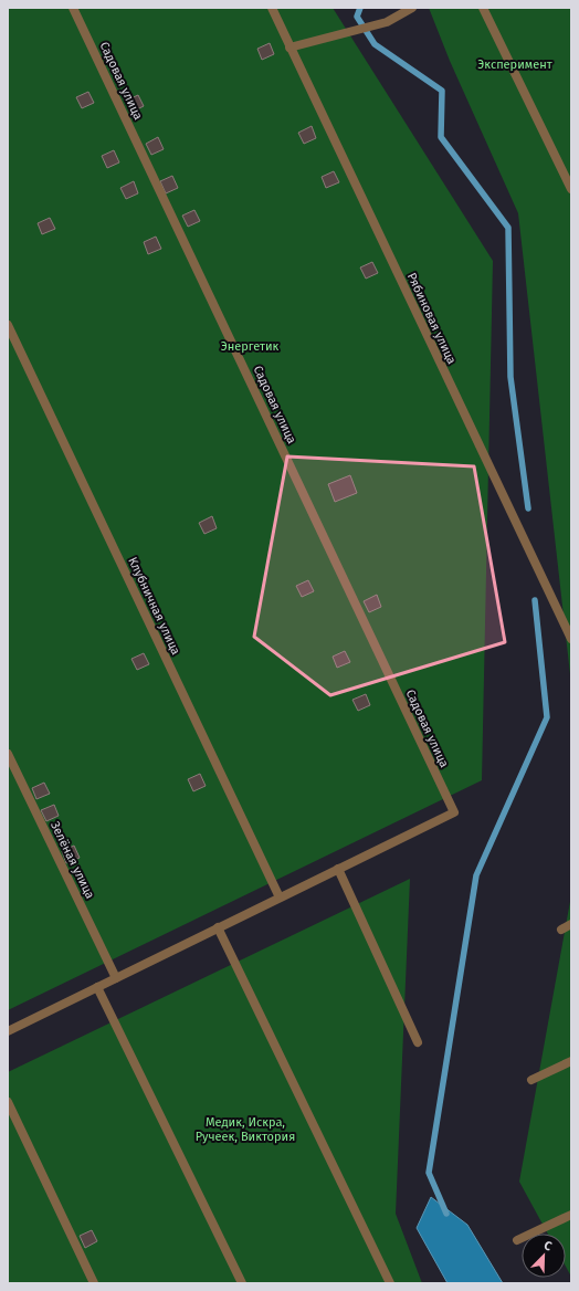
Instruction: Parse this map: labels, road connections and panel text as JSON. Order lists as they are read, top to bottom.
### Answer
{
  "streets": {
    "lane": [
      "Садовая улица",
      "Рябиновая улица",
      "Клубничная улица",
      "Зелёная улица"
    ]
  },
  "parks": ["Эксперимент", "Энергетик", "Медик, Искра, Ручеек, Виктория"],
  "north": "top right"
}
